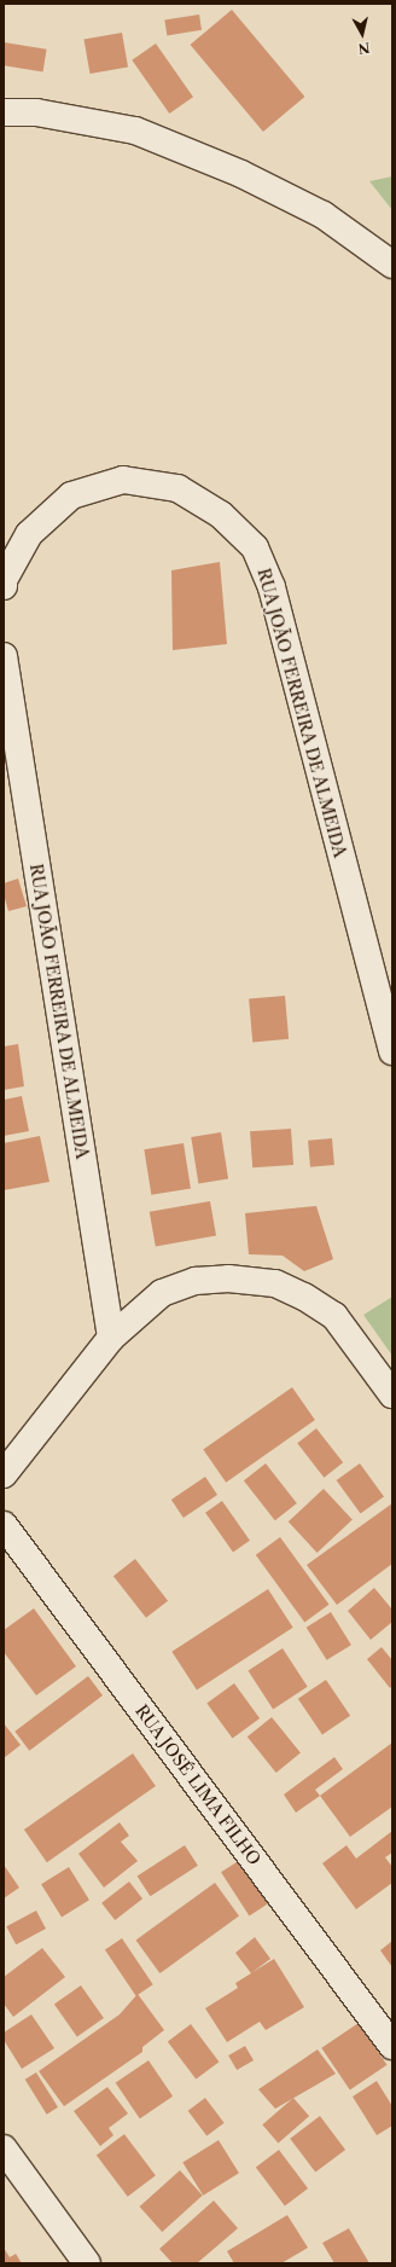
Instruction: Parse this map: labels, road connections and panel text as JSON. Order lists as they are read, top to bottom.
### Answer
{
  "streets": {
    "street": ["RUA JOÃO FERREIRA DE ALMEIDA", "RUA JOSÉ LIMA FILHO"]
  },
  "north": "bottom"
}
